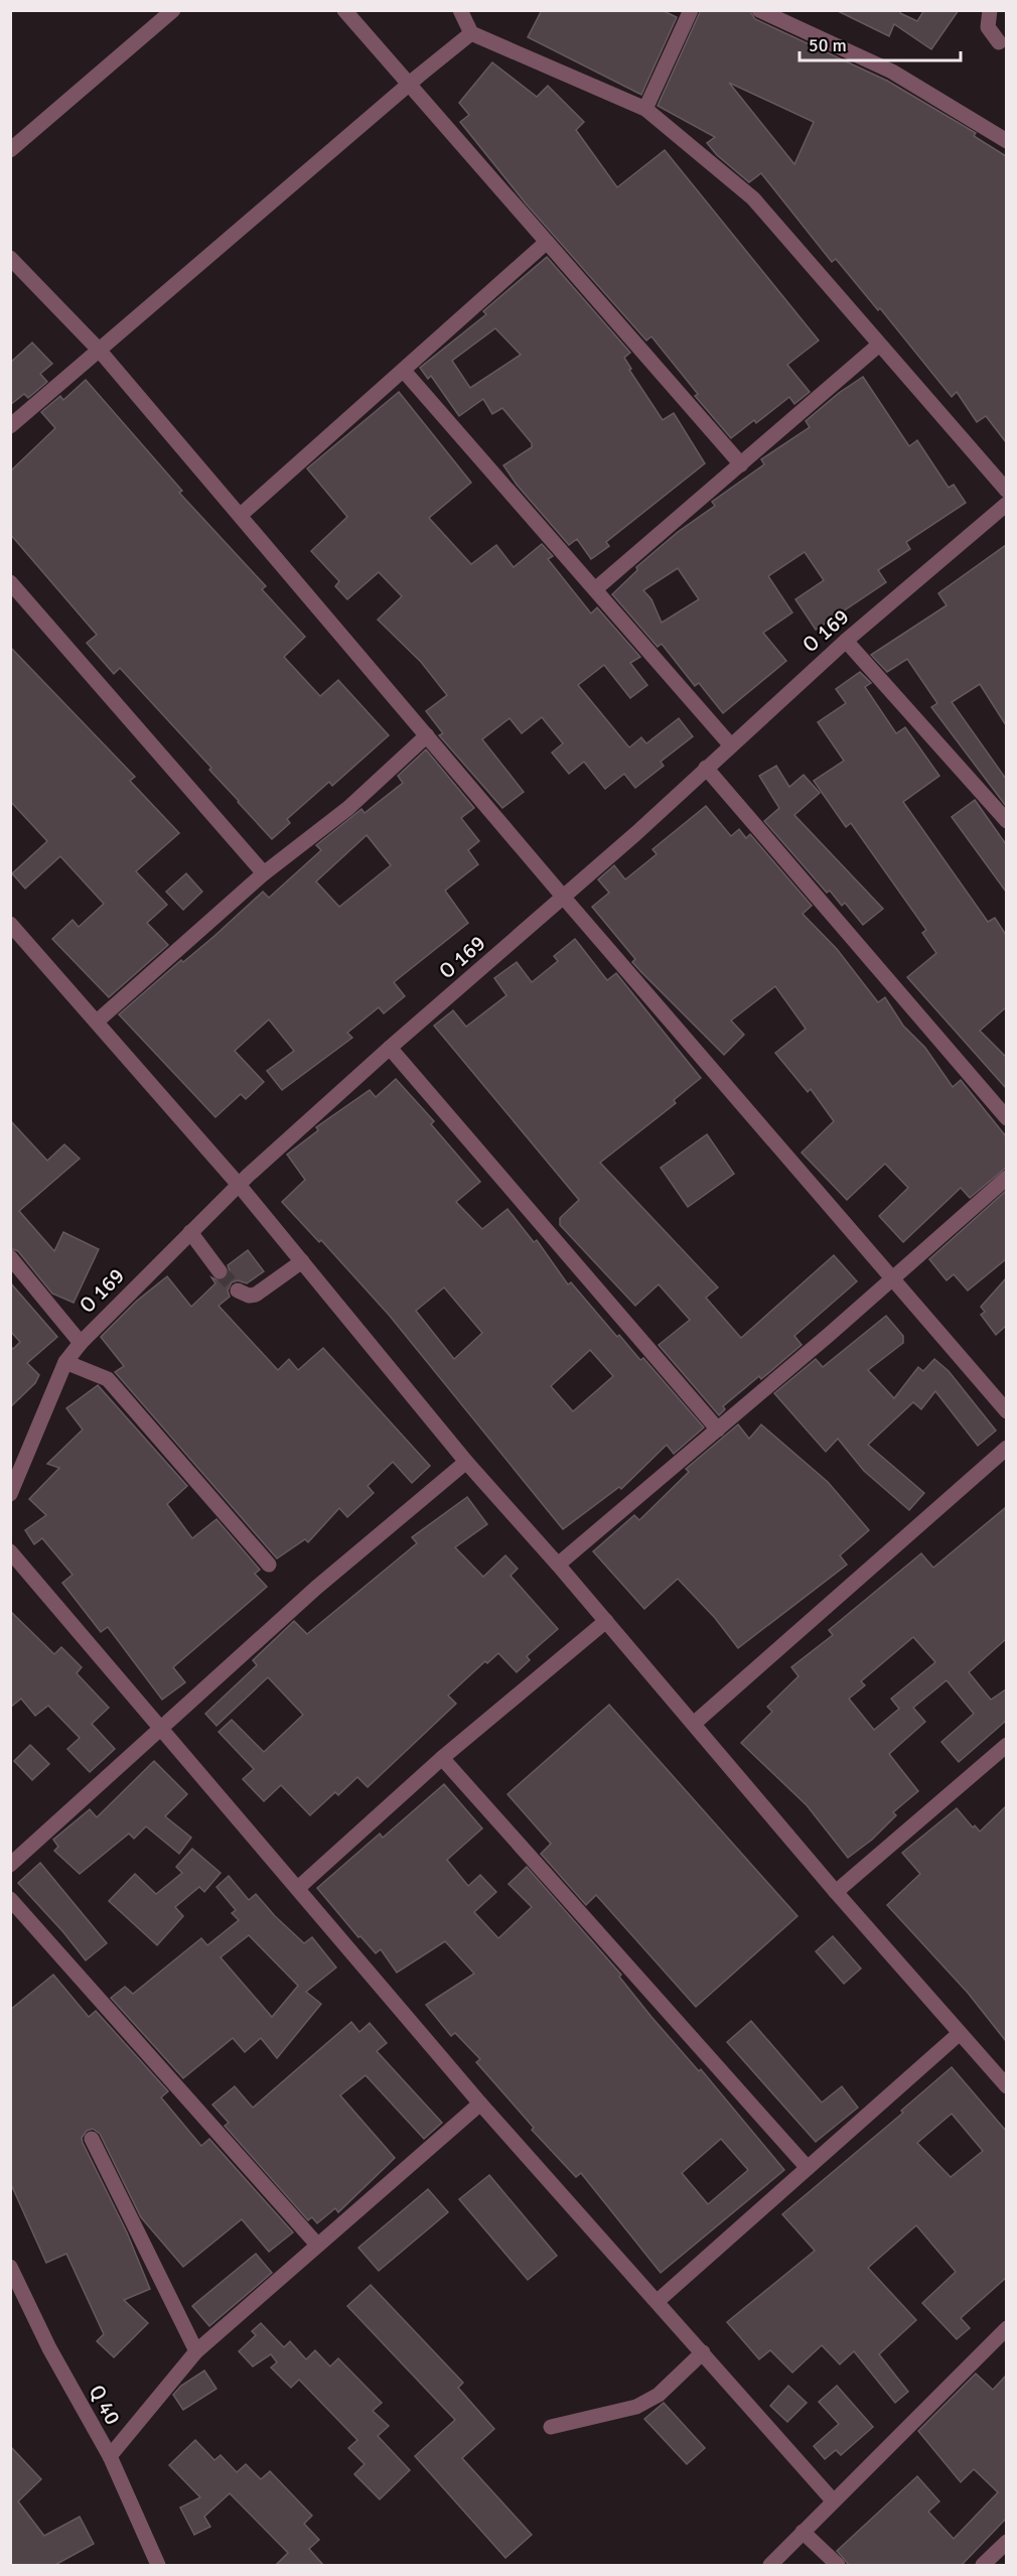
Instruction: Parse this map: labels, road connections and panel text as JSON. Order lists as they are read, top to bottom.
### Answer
{
  "streets": {
    "street": ["O 169", "Q 40"]
  },
  "scale_bar": "50 m"
}
